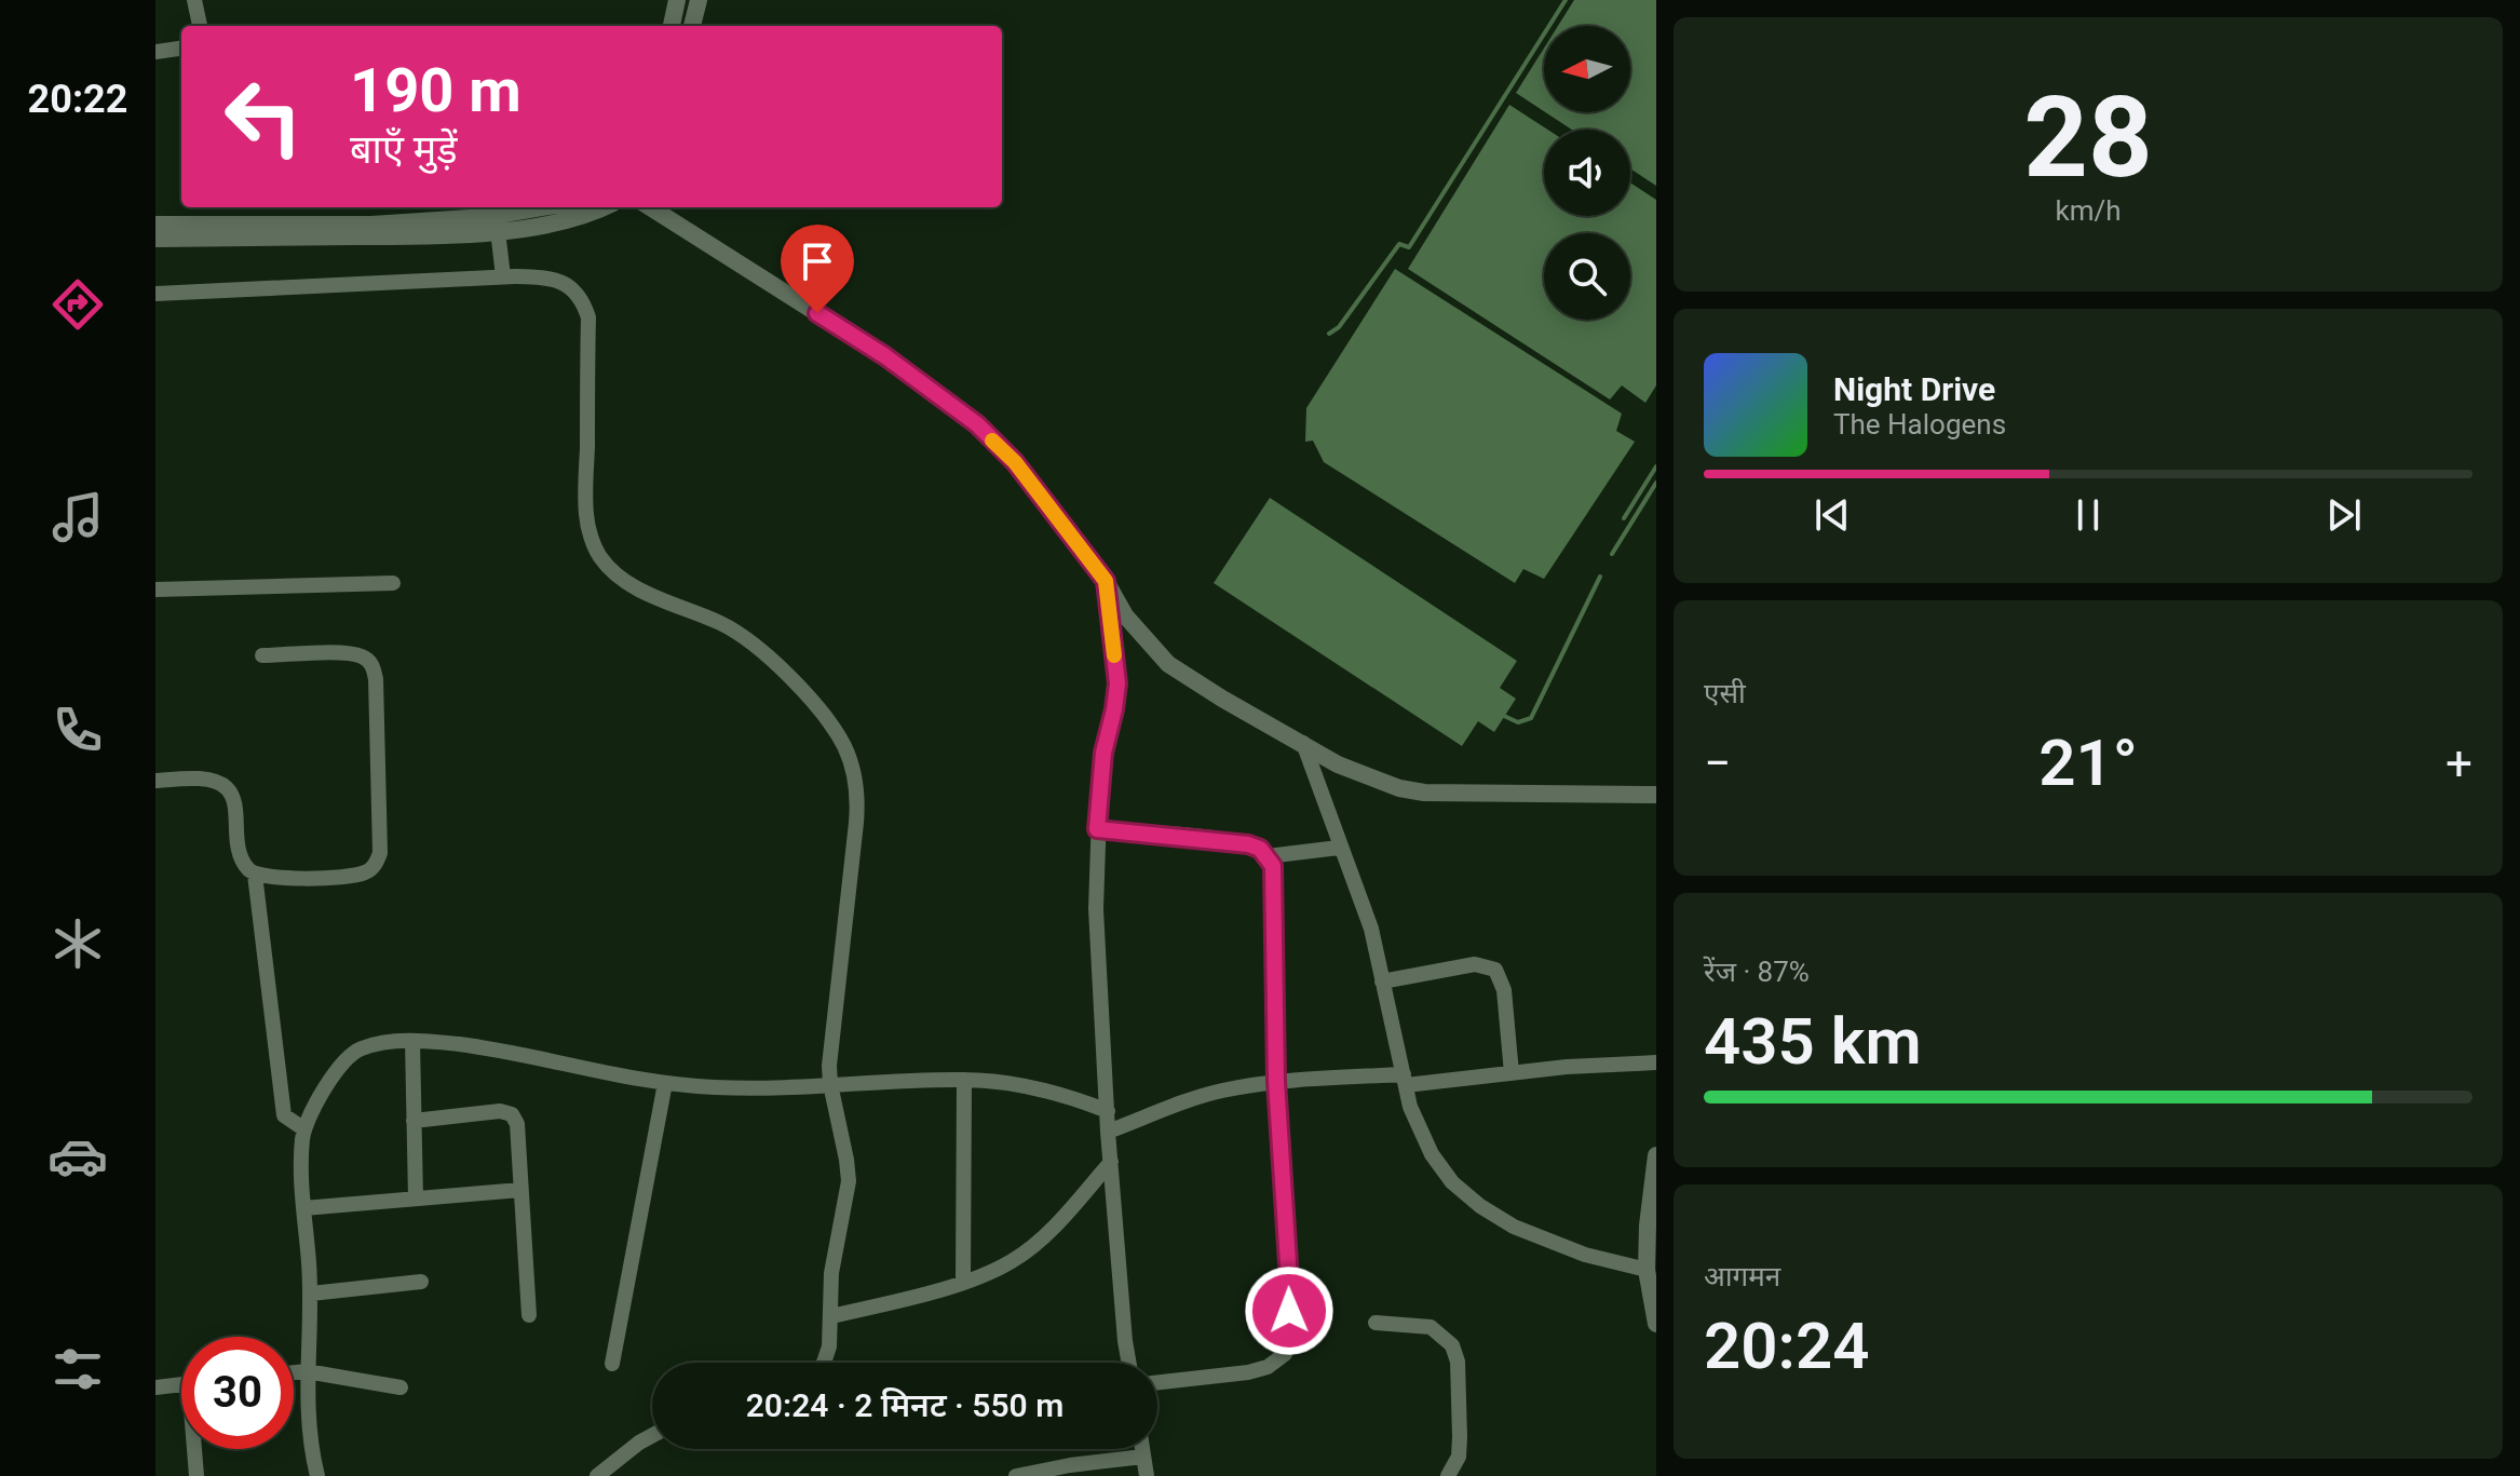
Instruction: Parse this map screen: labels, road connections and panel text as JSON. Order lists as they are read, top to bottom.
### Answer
{
  "north": "left",
  "page": {
    "tabs": "20:22",
    "tile": [
      ["28", "km/h"],
      "एसी",
      ["रेंज · 87%", "435 km"],
      ["आगमन", "20:24"]
    ],
    "turn": ["190 m", "बाएँ मुड़ें"],
    "song": ["Night Drive", "The Halogens"],
    "heat": ["−", "21°", "+"],
    "limit": "30",
    "trip": "20:24 · 2 मिनट · 550 m"
  }
}
